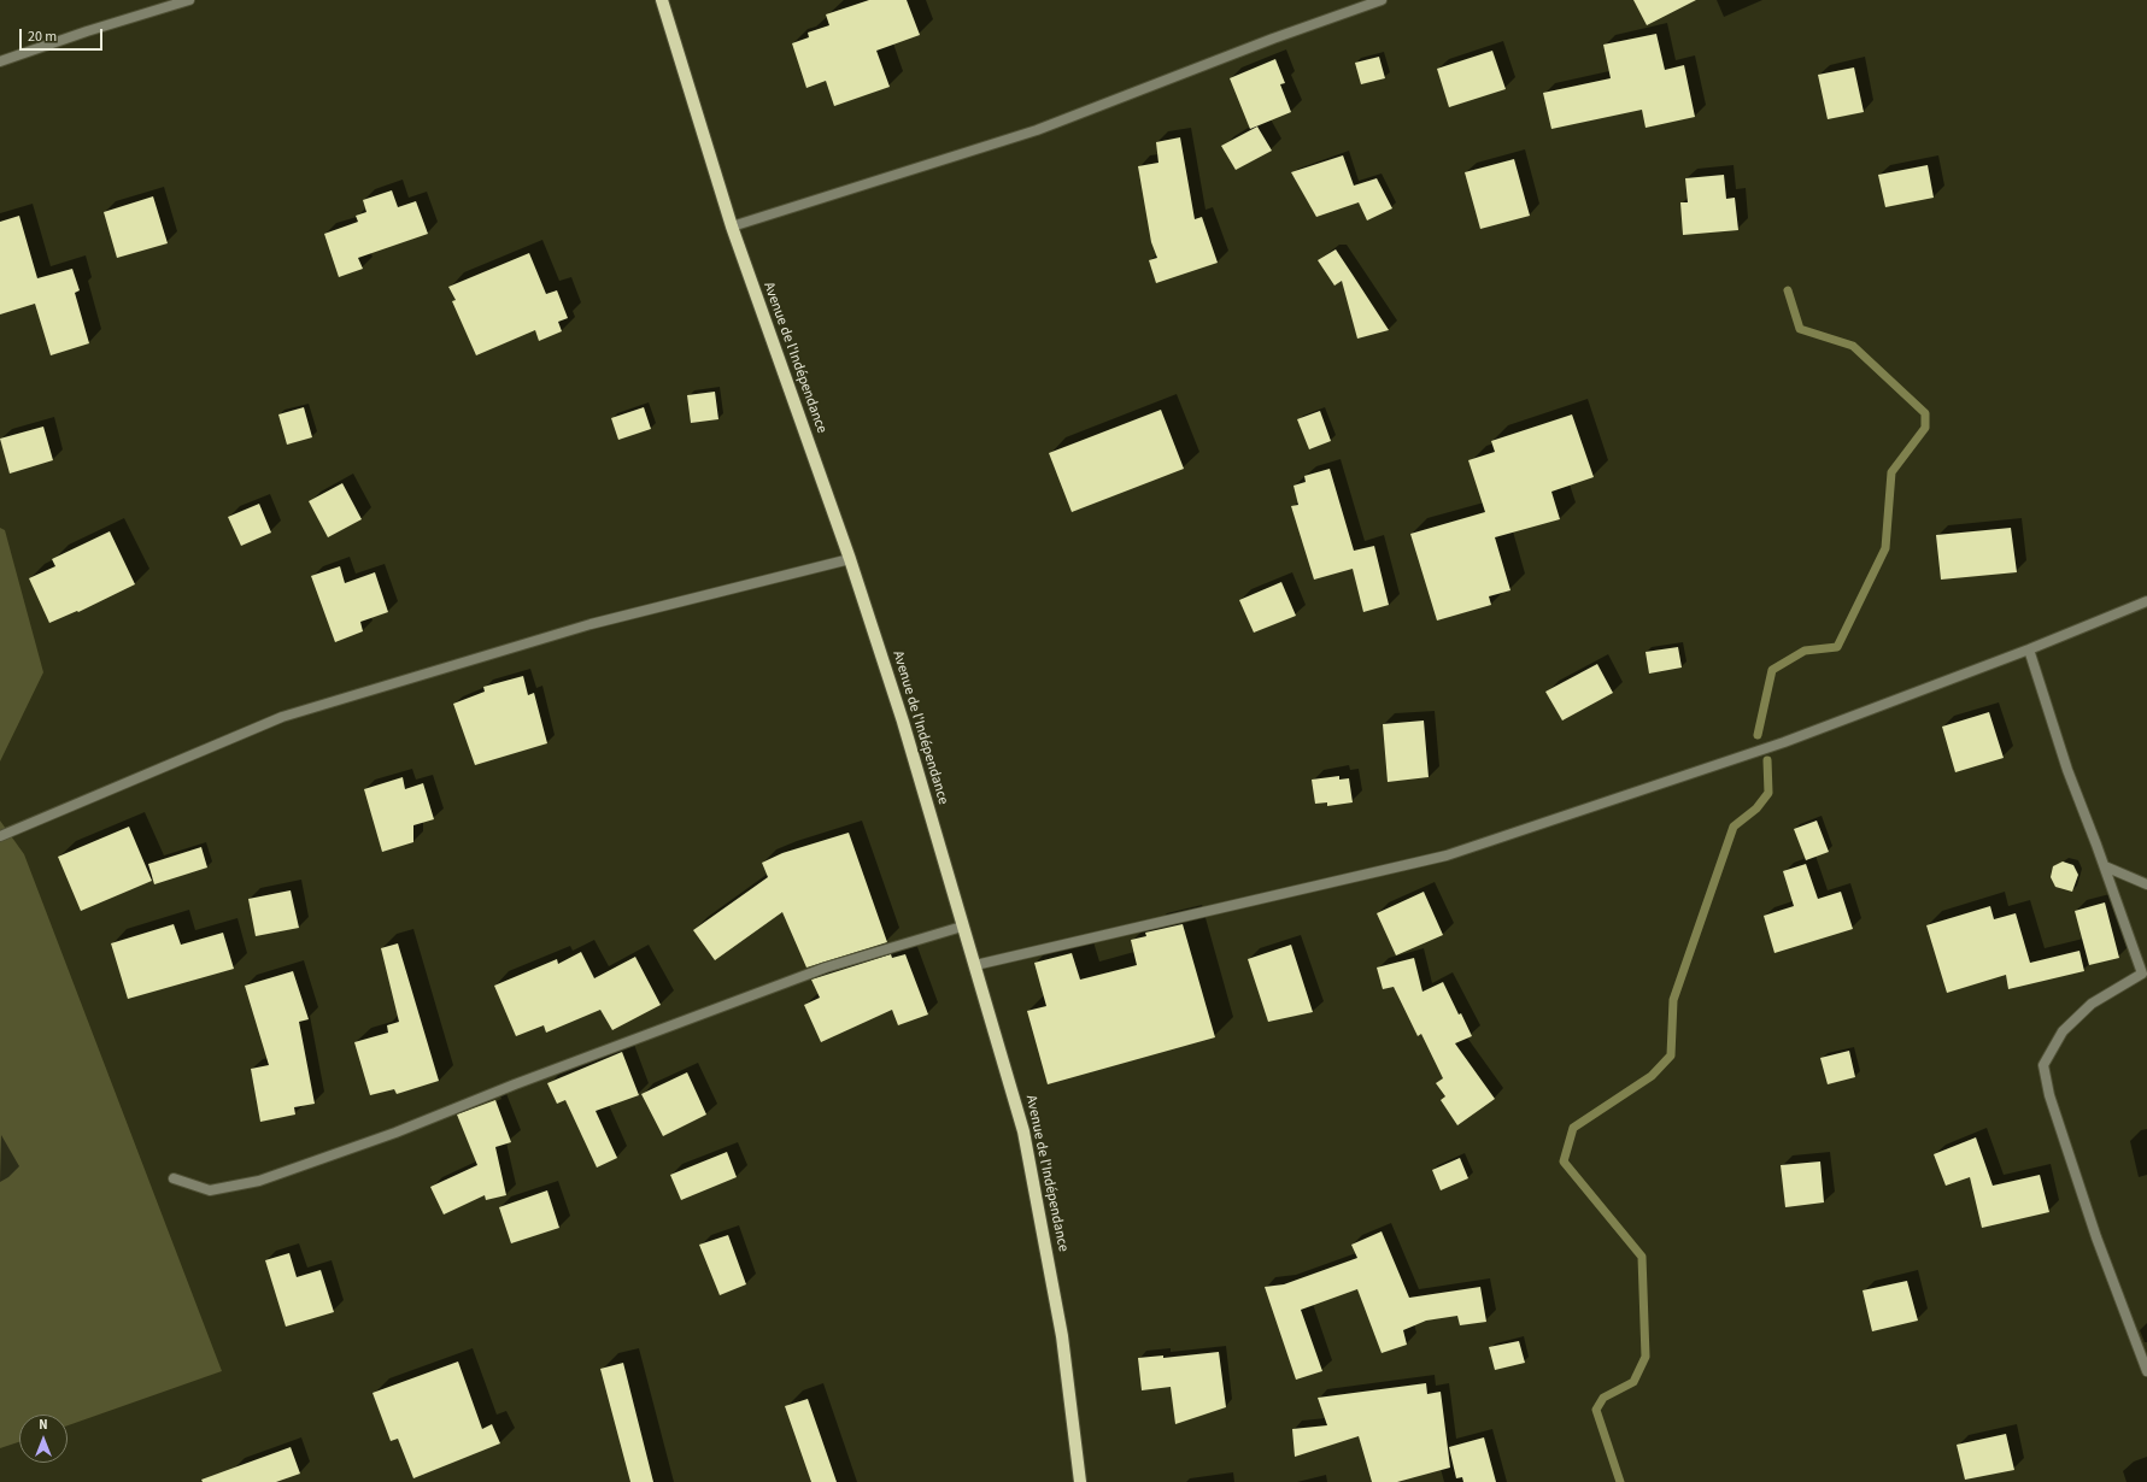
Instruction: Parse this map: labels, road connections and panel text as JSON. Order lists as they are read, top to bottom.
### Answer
{
  "streets": {
    "main road": ["Avenue de l'Indépendance"]
  },
  "scale_bar": "20 m",
  "north": "top"
}
